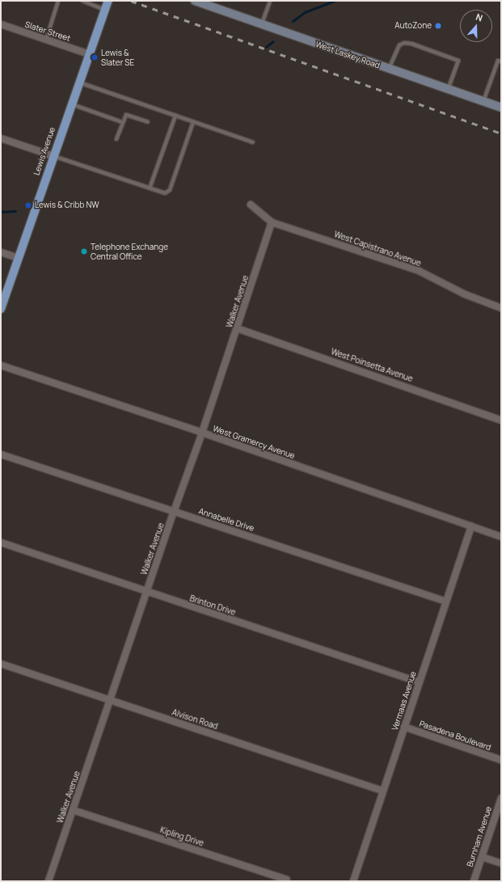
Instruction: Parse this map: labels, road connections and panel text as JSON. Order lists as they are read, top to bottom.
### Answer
{
  "streets": {
    "main road": ["West Laskey Road", "Lewis Avenue"],
    "street": [
      "Slater Street",
      "West Capistrano Avenue",
      "Walker Avenue",
      "West Poinsetta Avenue",
      "West Gramercy Avenue",
      "Annabelle Drive",
      "Brinton Drive",
      "Vermaas Avenue",
      "Alvison Road",
      "Pasadena Boulevard",
      "Kipling Drive",
      "Burnham Avenue"
    ]
  },
  "crossings": [
    ["Slater Street", "Lewis Avenue"],
    ["West Capistrano Avenue", "Walker Avenue"],
    ["Walker Avenue", "West Poinsetta Avenue"],
    ["Walker Avenue", "West Gramercy Avenue"],
    ["Walker Avenue", "Annabelle Drive"],
    ["Walker Avenue", "Brinton Drive"],
    ["Walker Avenue", "Alvison Road"],
    ["Walker Avenue", "Kipling Drive"],
    ["West Gramercy Avenue", "Vermaas Avenue"],
    ["Annabelle Drive", "Vermaas Avenue"],
    ["Brinton Drive", "Vermaas Avenue"],
    ["Vermaas Avenue", "Alvison Road"],
    ["Vermaas Avenue", "Pasadena Boulevard"]
  ],
  "places": [
    "AutoZone",
    "Lewis & Slater SE",
    "Lewis & Cribb NW",
    "Telephone Exchange Central Office"
  ],
  "north": "top"
}
